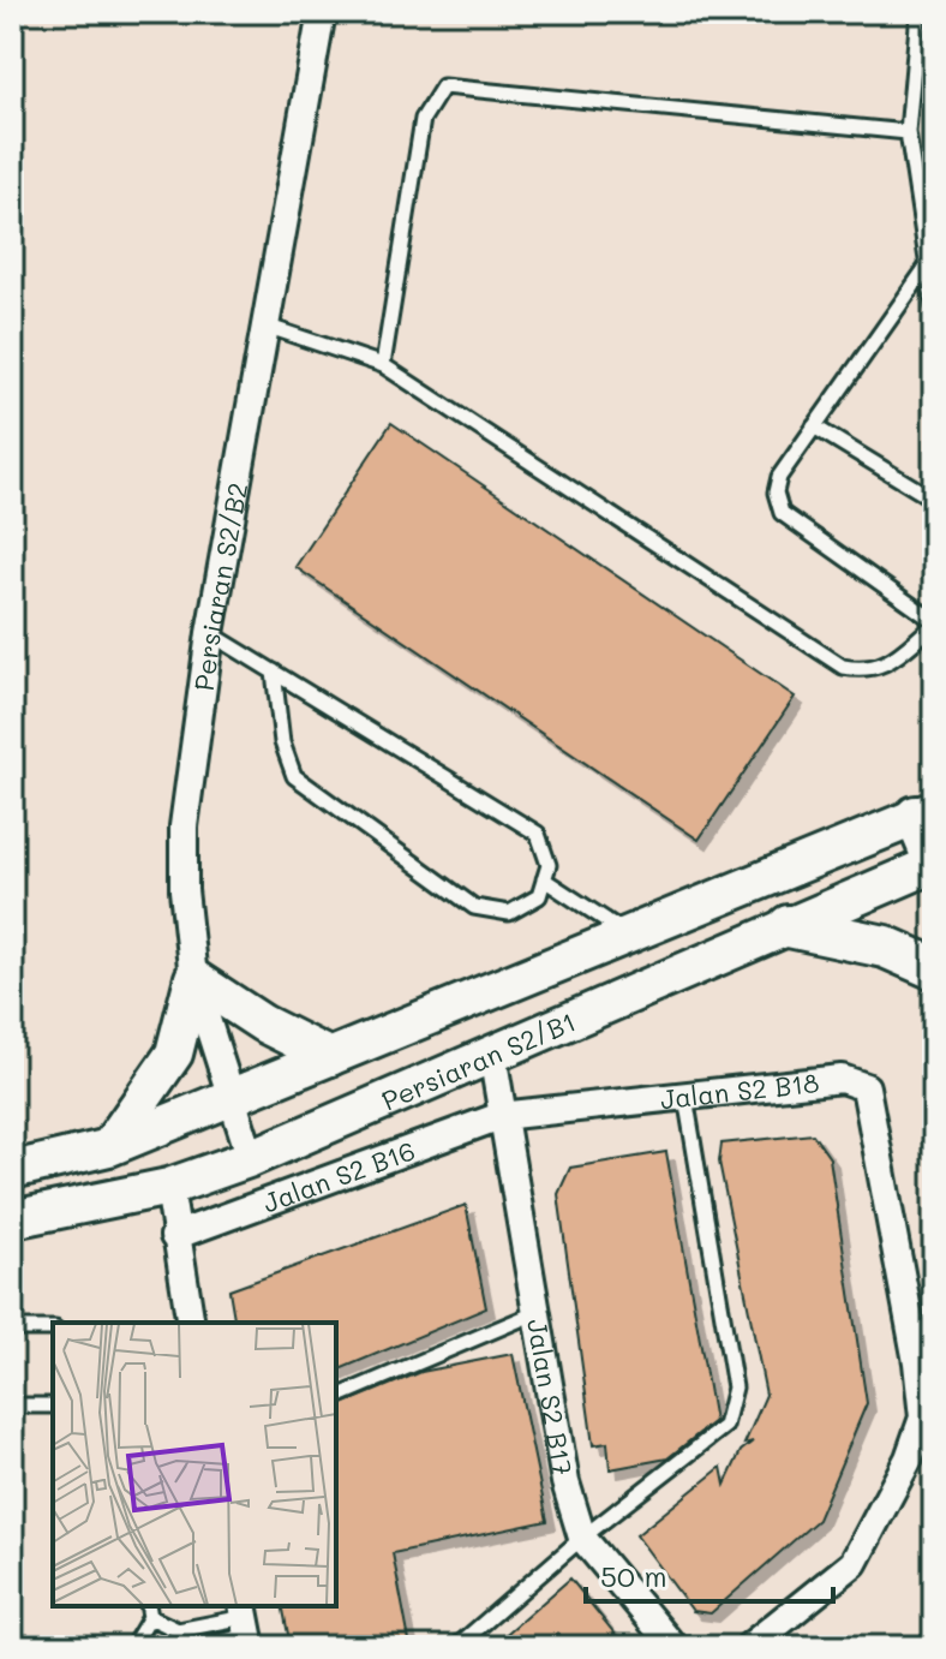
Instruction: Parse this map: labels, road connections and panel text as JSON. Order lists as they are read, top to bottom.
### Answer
{
  "streets": {
    "street": [
      "Persiaran S2/B2",
      "Persiaran S2/B1",
      "Jalan S2 B18",
      "Jalan S2 B16",
      "Jalan S2 B17"
    ]
  },
  "crossings": [
    ["Persiaran S2/B2", "Persiaran S2/B1"],
    ["Persiaran S2/B1", "Jalan S2 B17"],
    ["Jalan S2 B18", "Jalan S2 B16"],
    ["Jalan S2 B18", "Jalan S2 B17"],
    ["Jalan S2 B16", "Jalan S2 B17"]
  ],
  "scale_bar": "50 m"
}
